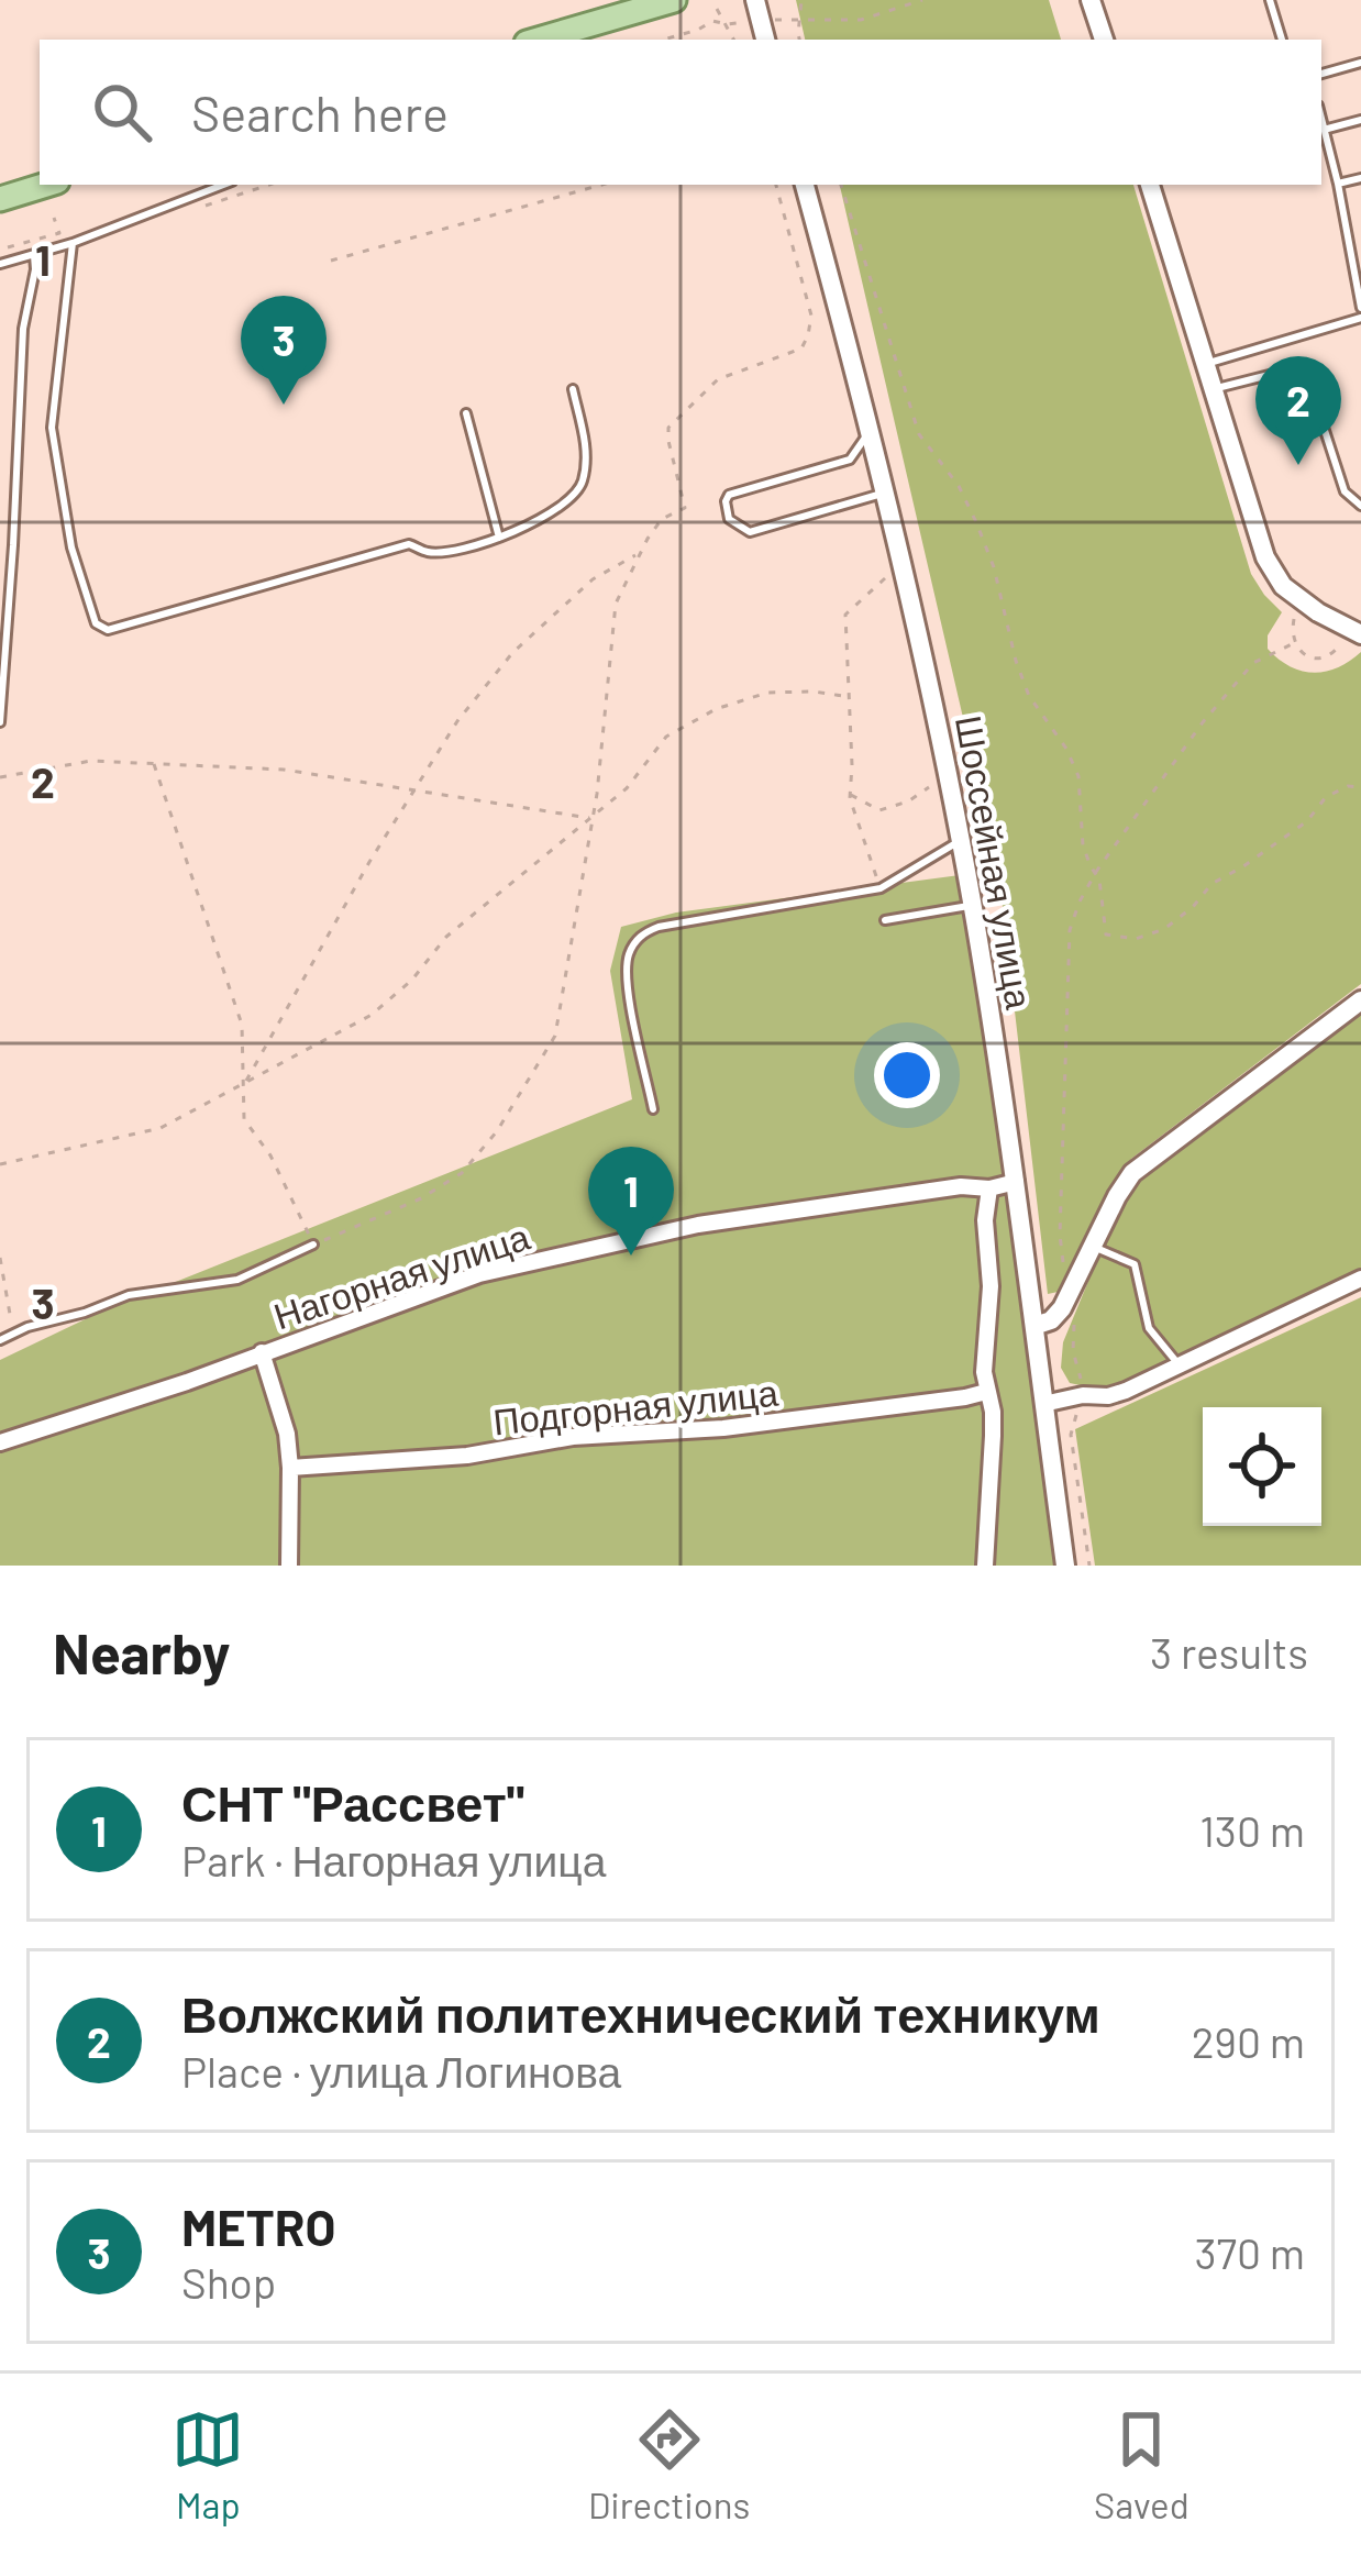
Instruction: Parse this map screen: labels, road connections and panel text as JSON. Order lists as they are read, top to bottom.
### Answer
{
  "streets": {
    "street": ["Шоссейная улица", "Нагорная улица", "Подгорная улица"]
  },
  "crossings": [
    ["Шоссейная улица", "Нагорная улица"]
  ],
  "page": {
    "search": "Search here",
    "pins": ["3", "2", "1"],
    "heading": ["Nearby", "3 results"],
    "list": [
      {
        "mark": "1",
        "name": "СНТ \"Рассвет\"",
        "note": "Park · Нагорная улица",
        "value": "130 m"
      },
      {
        "mark": "2",
        "name": "Волжский политехнический техникум",
        "note": "Place · улица Логинова",
        "value": "290 m"
      },
      {
        "mark": "3",
        "name": "METRO",
        "note": "Shop",
        "value": "370 m"
      }
    ],
    "nav": ["Map", "Directions", "Saved"]
  },
  "grid": {
    "rows": ["1", "2", "3"]
  }
}
